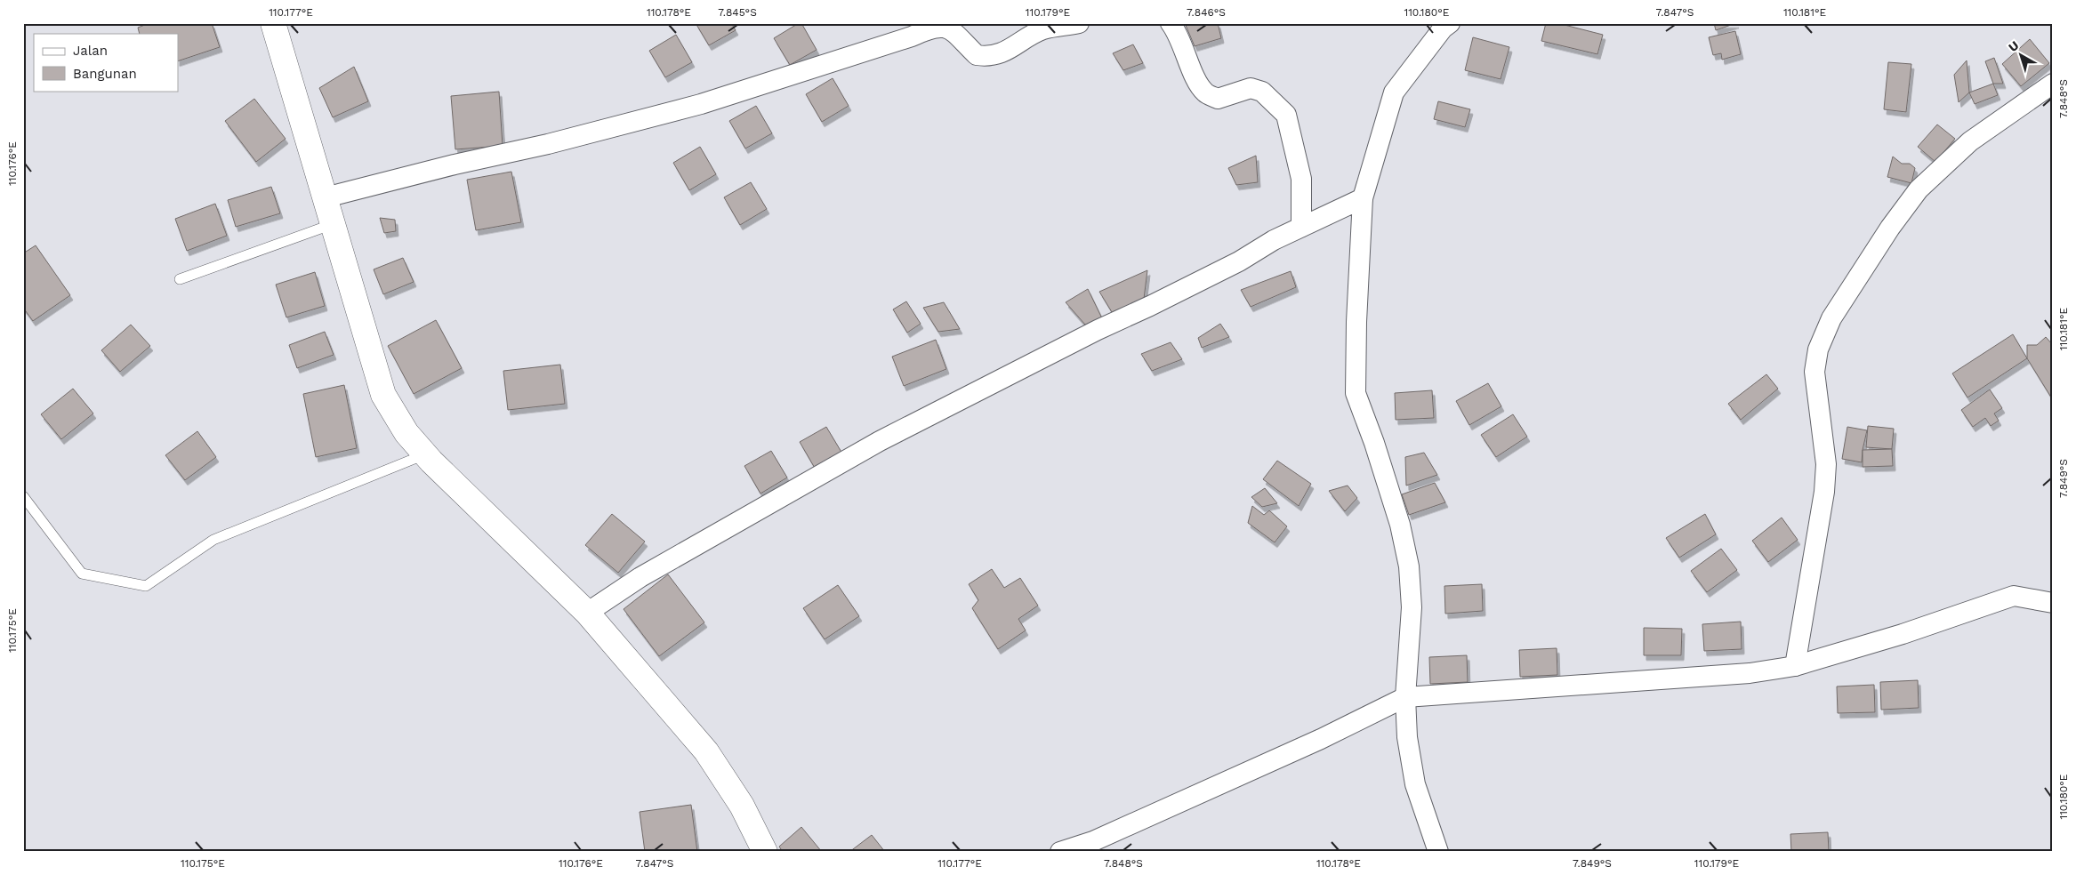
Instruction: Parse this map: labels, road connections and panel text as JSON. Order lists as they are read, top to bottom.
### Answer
{
  "legend": ["Jalan", "Bangunan"],
  "north": "top left",
  "coordinates": [
    "110.177°E",
    "110.178°E",
    "7.845°S",
    "110.179°E",
    "7.846°S",
    "110.180°E",
    "7.847°S",
    "110.181°E",
    "7.848°S",
    "110.176°E",
    "7.849°S",
    "110.175°E"
  ]
}
